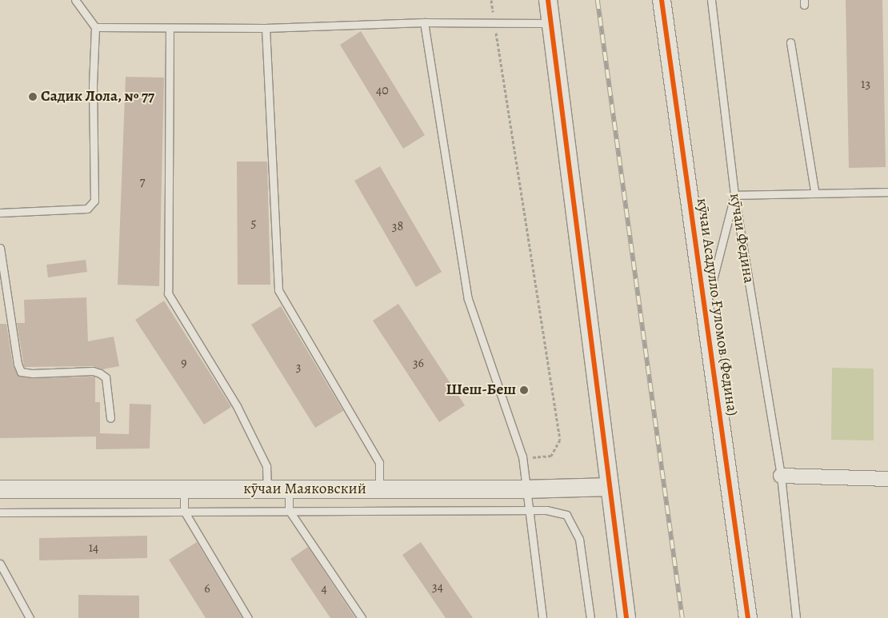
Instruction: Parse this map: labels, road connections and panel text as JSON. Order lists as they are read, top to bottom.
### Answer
{
  "streets": {
    "street": ["кӯчаи Асадулло Ғуломов (Федина)", "кӯчаи Маяковский"],
    "lane": ["кӯчаи Федина"]
  },
  "places": ["Садик Лола, № 77", "Шеш-Беш"],
  "house_numbers": [
    "13",
    "40",
    "7",
    "5",
    "38",
    "9",
    "36",
    "3",
    "14",
    "34",
    "6",
    "4"
  ]
}
